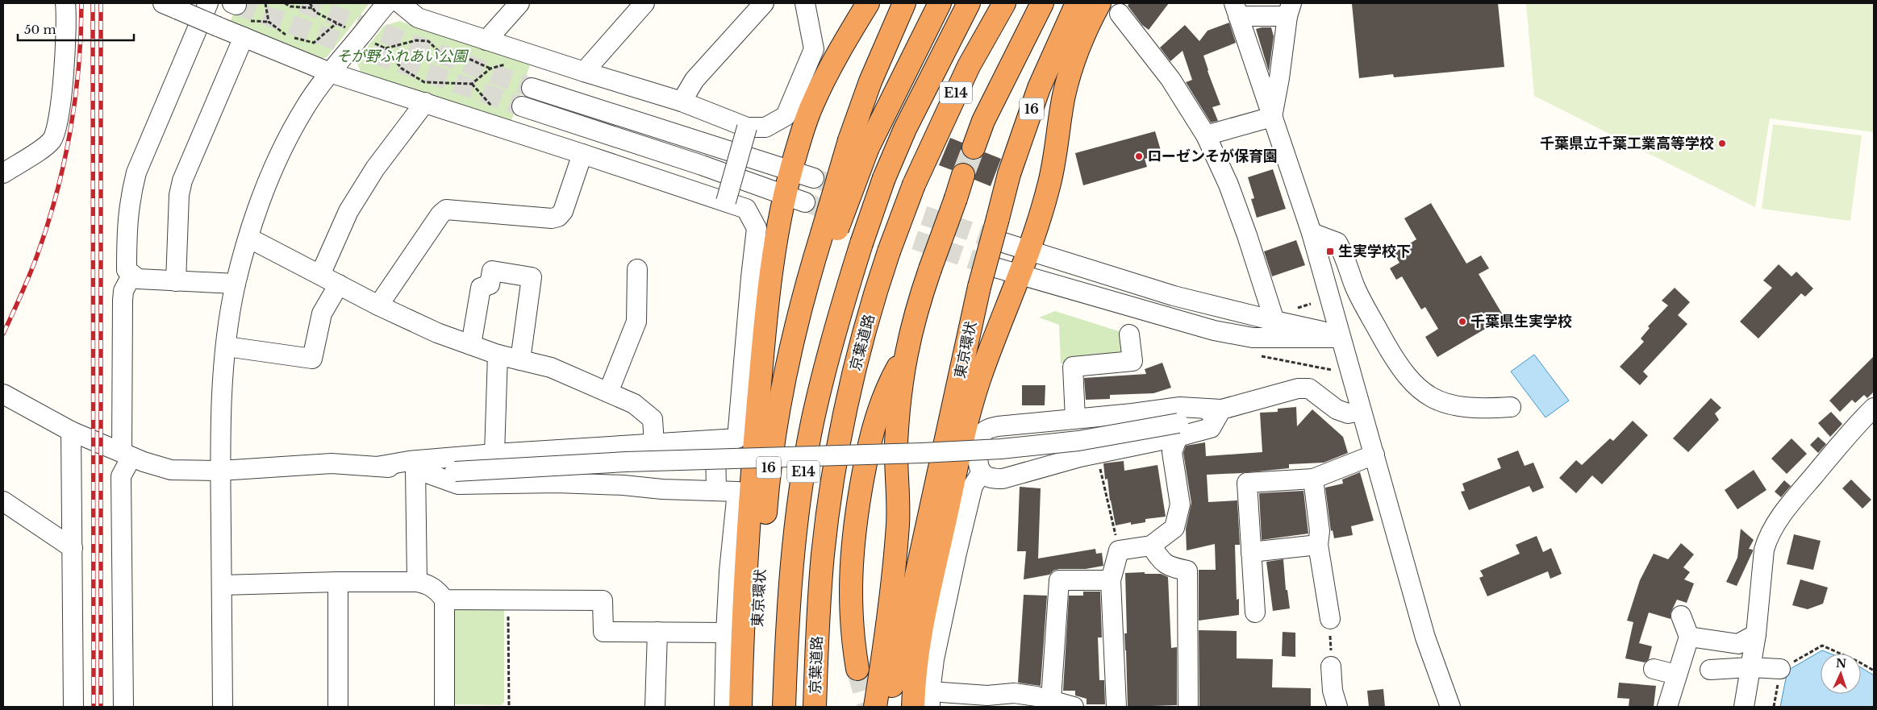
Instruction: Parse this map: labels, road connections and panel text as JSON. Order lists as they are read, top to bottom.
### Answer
{
  "streets": {
    "highway": [
      "E14",
      "16",
      "京葉道路",
      "東京環状"
    ]
  },
  "parks": ["そが野ふれあい公園"],
  "places": {
    "other": ["千葉県立千葉工業高等学校", "ローゼンそが保育園", "千葉県生実学校"],
    "transit": ["生実学校下"]
  },
  "scale_bar": "50 m",
  "north": "top"
}
